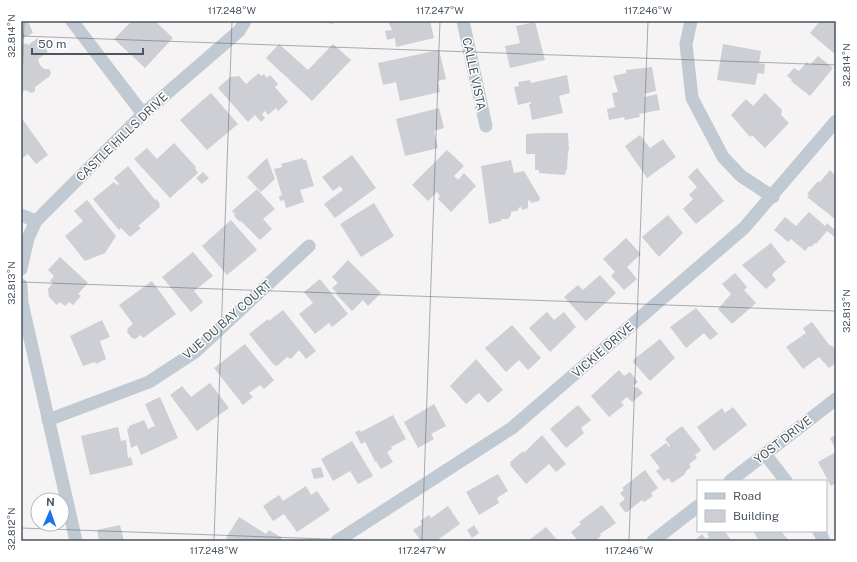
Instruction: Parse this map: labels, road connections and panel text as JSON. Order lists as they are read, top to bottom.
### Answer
{
  "streets": {
    "street": [
      "CALLE VISTA",
      "CASTLE HILLS DRIVE",
      "VUE DU BAY COURT",
      "VICKIE DRIVE",
      "YOST DRIVE"
    ]
  },
  "legend": ["Road", "Building"],
  "scale_bar": "50 m",
  "north": "top",
  "coordinates": [
    "117.248°W",
    "117.247°W",
    "117.246°W",
    "32.814°N",
    "32.813°N",
    "32.812°N"
  ]
}
